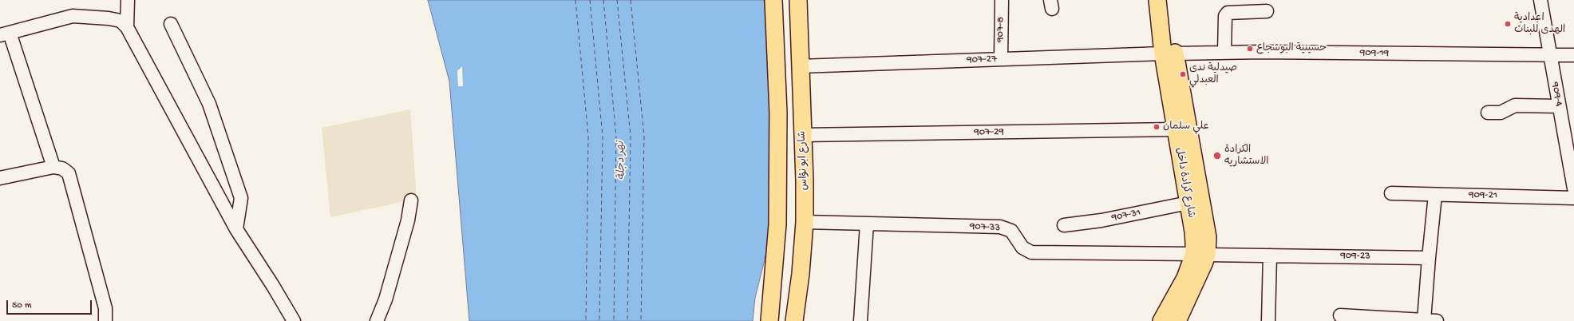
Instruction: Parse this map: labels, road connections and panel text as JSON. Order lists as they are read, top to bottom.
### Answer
{
  "streets": {
    "main road": ["شارع ابو نؤاس", "شارع كرادة داخل"],
    "street": [
      "907-8",
      "909-19",
      "907-27",
      "909-4",
      "907-29",
      "909-21",
      "907-31",
      "907-33",
      "909-23"
    ]
  },
  "crossings": [
    ["907-8", "907-27"],
    ["909-19", "907-27"],
    ["909-19", "909-4"],
    ["909-19", "شارع كرادة داخل"],
    ["907-27", "شارع ابو نؤاس"],
    ["907-27", "شارع كرادة داخل"],
    ["907-29", "شارع ابو نؤاس"],
    ["907-29", "شارع كرادة داخل"],
    ["شارع ابو نؤاس", "907-33"],
    ["شارع كرادة داخل", "907-31"],
    ["شارع كرادة داخل", "907-33"],
    ["شارع كرادة داخل", "909-23"],
    ["907-33", "909-23"]
  ],
  "water": ["نهر دجلة"],
  "places": [
    "اعدادية الهدى للبنات",
    "حسينية البوشجاع",
    "صيدلية ندى العبدلي",
    "علي سلمان",
    "الكرادة الاستشاريه"
  ],
  "scale_bar": "50 m"
}
